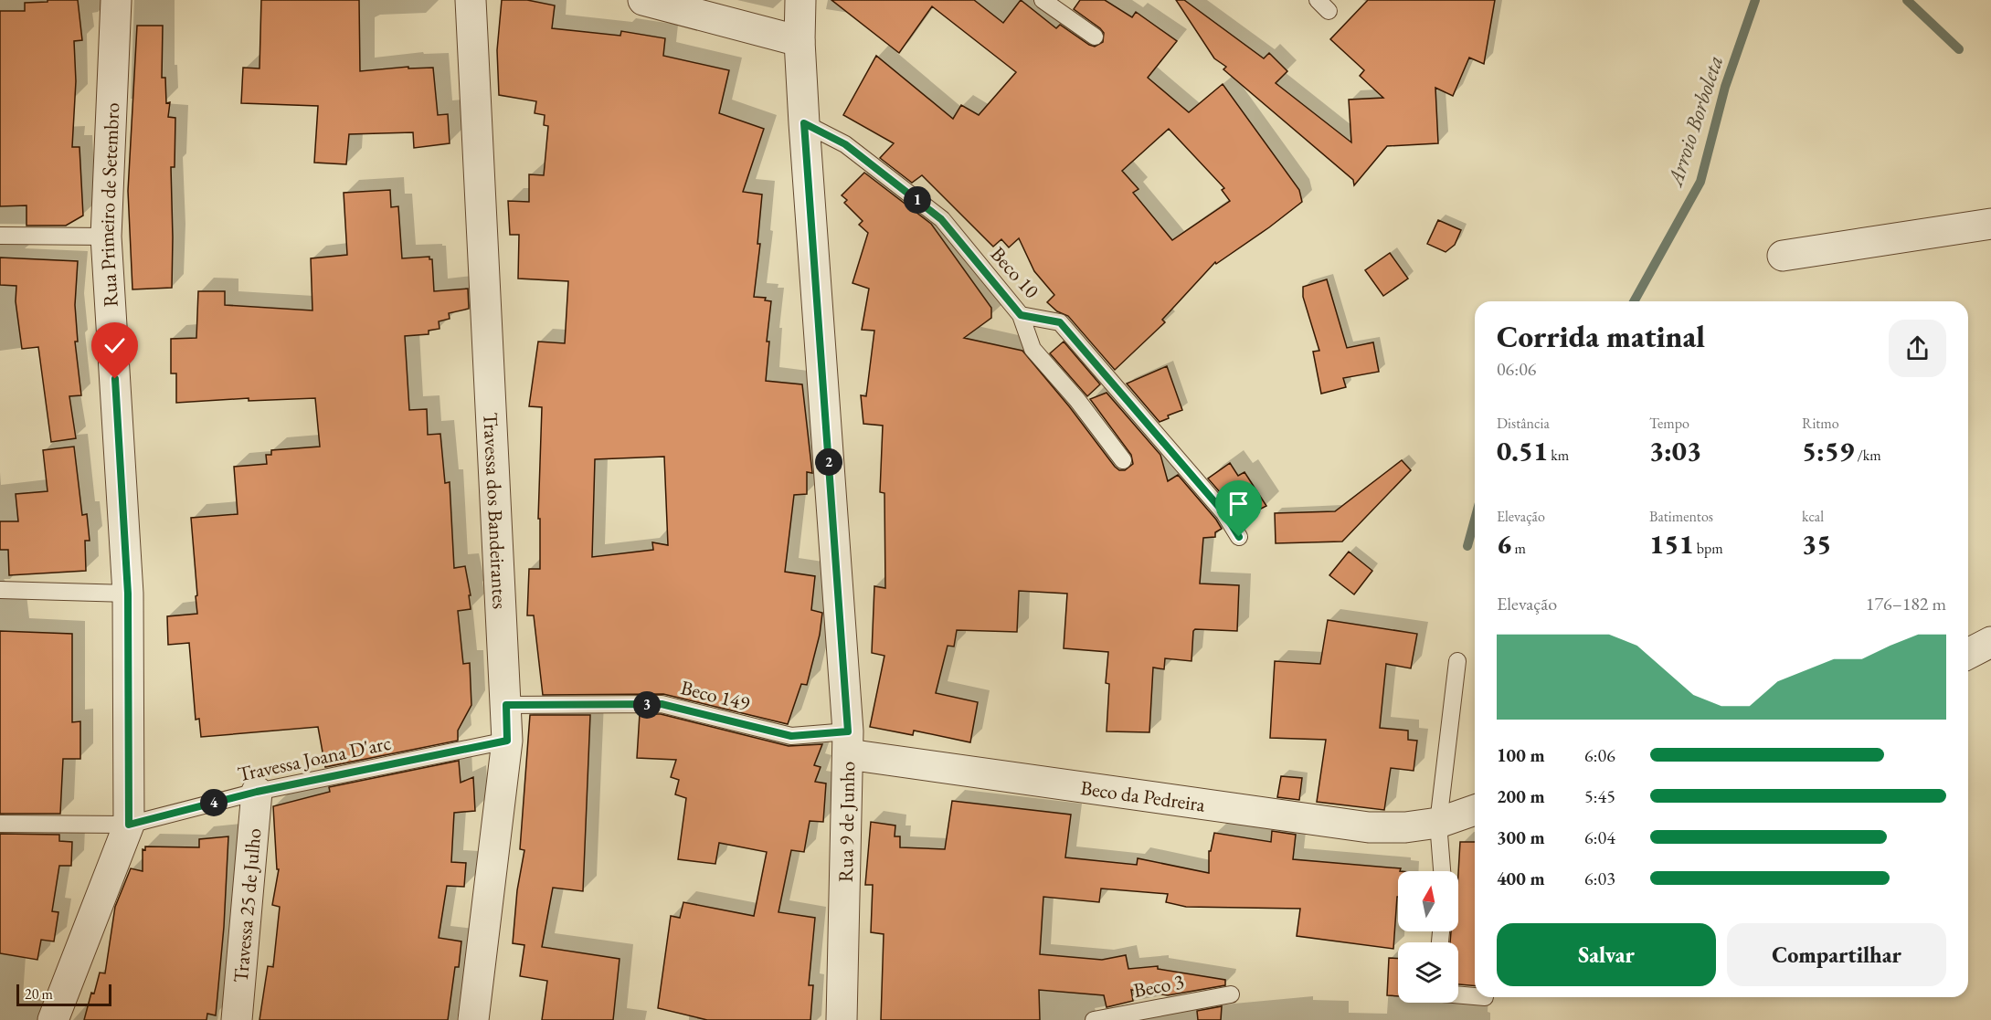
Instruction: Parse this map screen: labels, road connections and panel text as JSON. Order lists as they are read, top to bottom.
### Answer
{
  "streets": {
    "street": [
      "Rua Primeiro de Setembro",
      "Travessa dos Bandeirantes",
      "Beco da Pedreira",
      "Rua 9 de Junho",
      "Travessa 25 de Julho"
    ],
    "lane": [
      "Beco 10",
      "Beco 149",
      "Travessa Joana D'arc",
      "Beco 3"
    ]
  },
  "crossings": [
    ["Rua Primeiro de Setembro", "Travessa Joana D'arc"],
    ["Beco 10", "Rua 9 de Junho"],
    ["Travessa dos Bandeirantes", "Beco 149"],
    ["Travessa dos Bandeirantes", "Travessa Joana D'arc"],
    ["Beco 149", "Beco da Pedreira"],
    ["Beco 149", "Rua 9 de Junho"],
    ["Travessa Joana D'arc", "Travessa 25 de Julho"],
    ["Beco da Pedreira", "Rua 9 de Junho"]
  ],
  "water": ["Arroio Borboleta"],
  "scale_bar": "20 m",
  "north": "top",
  "page": {
    "pins": [
      "1",
      "2",
      "3",
      "4"
    ],
    "heading": ["Corrida matinal", "06:06"],
    "stats": [
      ["Distância", "0.51 km"],
      ["Tempo", "3:03"],
      ["Ritmo", "5:59 /km"],
      ["Elevação", "6 m"],
      ["Batimentos", "151 bpm"],
      ["kcal", "35"]
    ],
    "chart": ["Elevação", "176–182 m"],
    "list": [
      {
        "name": "100 m",
        "note": "6:06"
      },
      {
        "name": "200 m",
        "note": "5:45"
      },
      {
        "name": "300 m",
        "note": "6:04"
      },
      {
        "name": "400 m",
        "note": "6:03"
      }
    ],
    "buttons": ["Salvar", "Compartilhar"],
    "scale": "20 m"
  }
}
